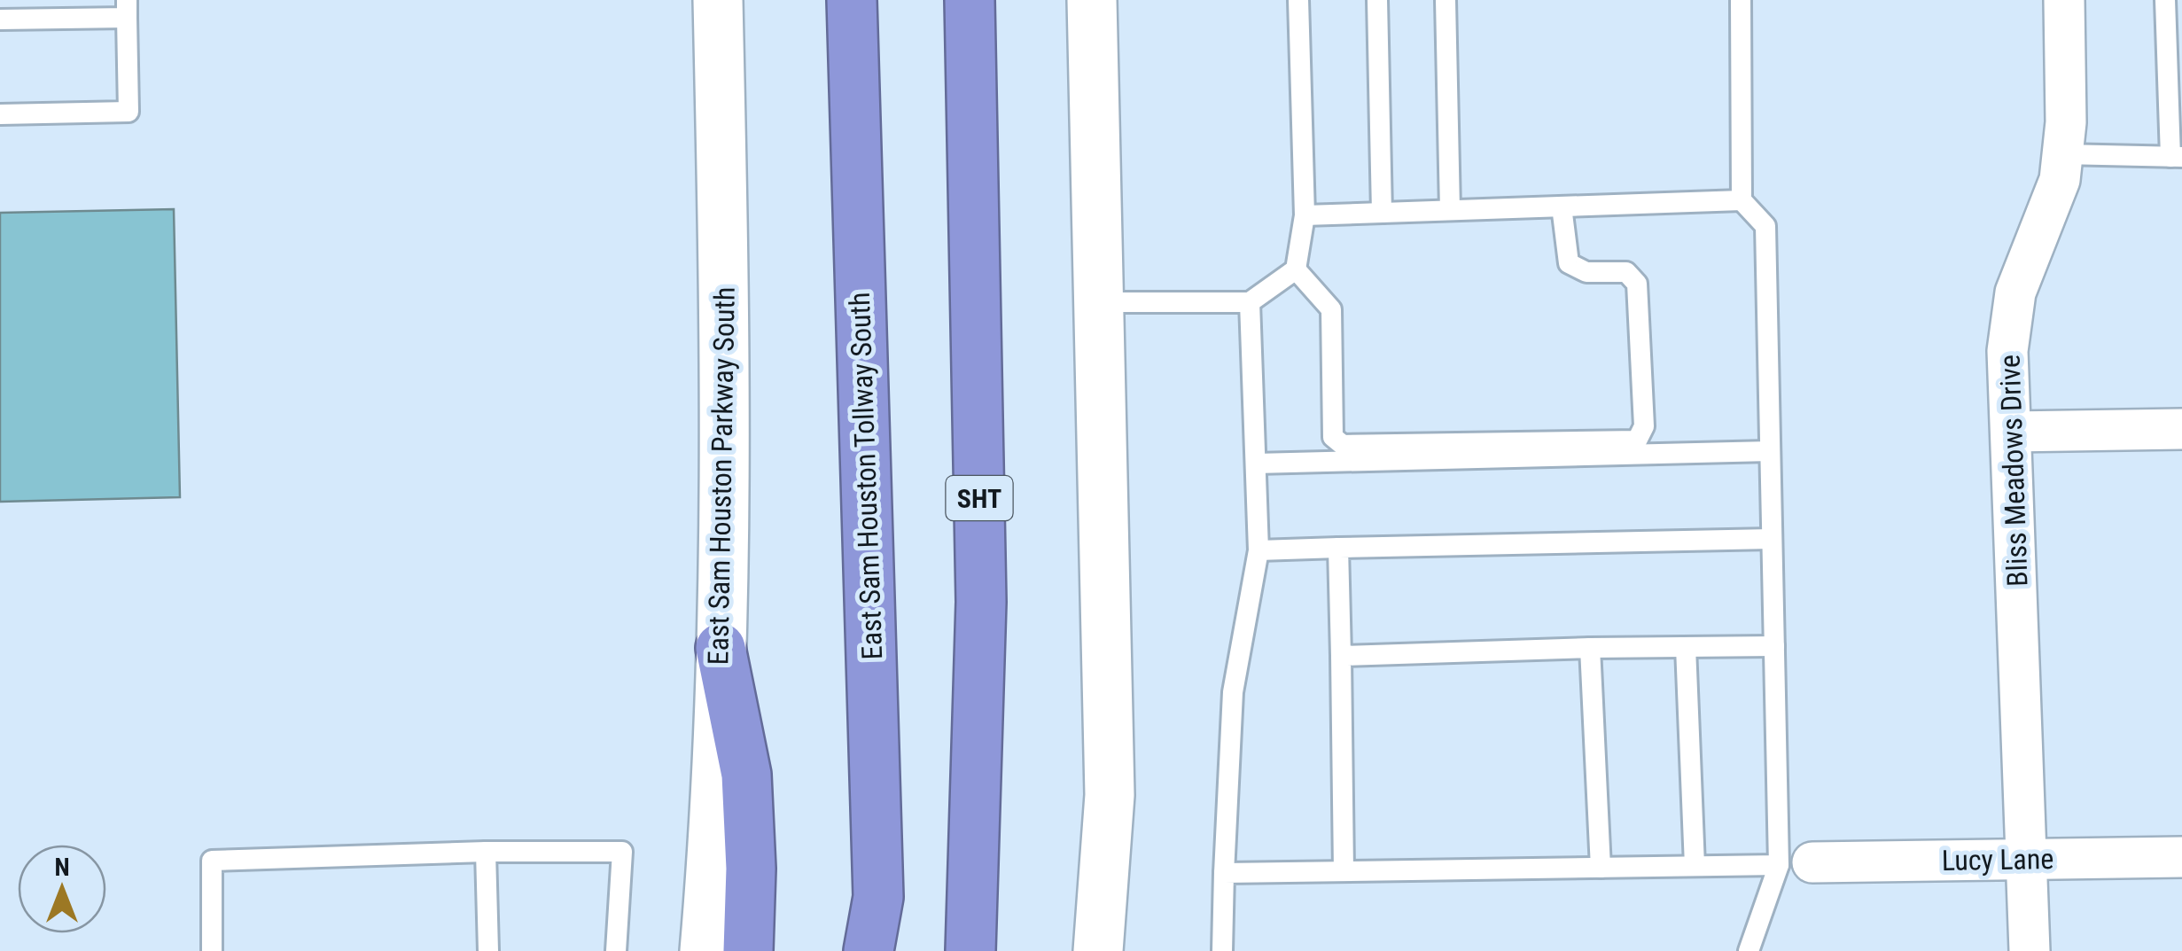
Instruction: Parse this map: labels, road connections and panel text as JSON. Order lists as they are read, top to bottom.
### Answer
{
  "streets": {
    "highway": ["East Sam Houston Tollway South", "SHT"],
    "main road": ["East Sam Houston Parkway South"],
    "street": ["Bliss Meadows Drive", "Lucy Lane"]
  },
  "crossings": [
    ["Bliss Meadows Drive", "Lucy Lane"]
  ],
  "north": "top"
}
